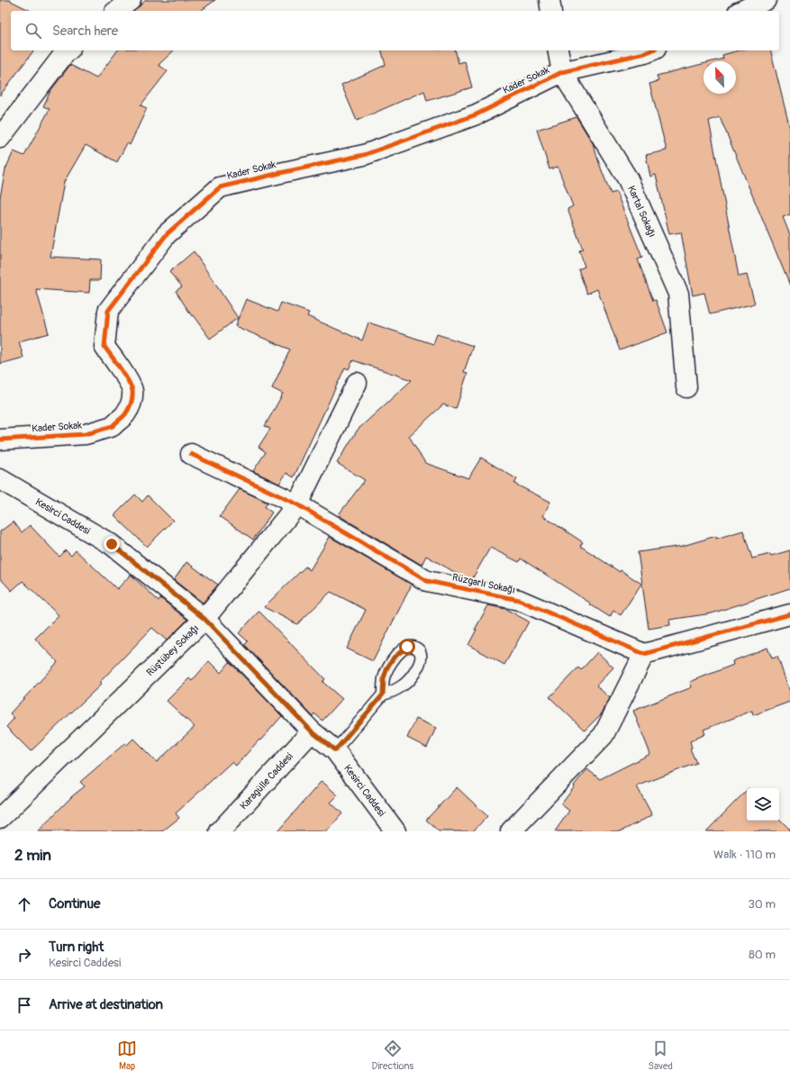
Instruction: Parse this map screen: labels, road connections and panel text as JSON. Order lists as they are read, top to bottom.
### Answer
{
  "streets": {
    "street": [
      "Kader Sokak",
      "Kartal Sokağı",
      "Kesirci Caddesi",
      "Rüzgarlı Sokağı",
      "Rüştübey Sokağı",
      "Karagülle Caddesi"
    ]
  },
  "crossings": [
    ["Kader Sokak", "Kartal Sokağı"],
    ["Kesirci Caddesi", "Rüştübey Sokağı"],
    ["Kesirci Caddesi", "Karagülle Caddesi"],
    ["Rüzgarlı Sokağı", "Rüştübey Sokağı"]
  ],
  "north": "top left",
  "page": {
    "search": "Search here",
    "heading": ["2 min", "Walk · 110 m"],
    "list": [
      ["Continue", "30 m"],
      ["Turn right", "Kesirci Caddesi", "80 m"],
      "Arrive at destination"
    ],
    "nav": ["Map", "Directions", "Saved"]
  }
}
